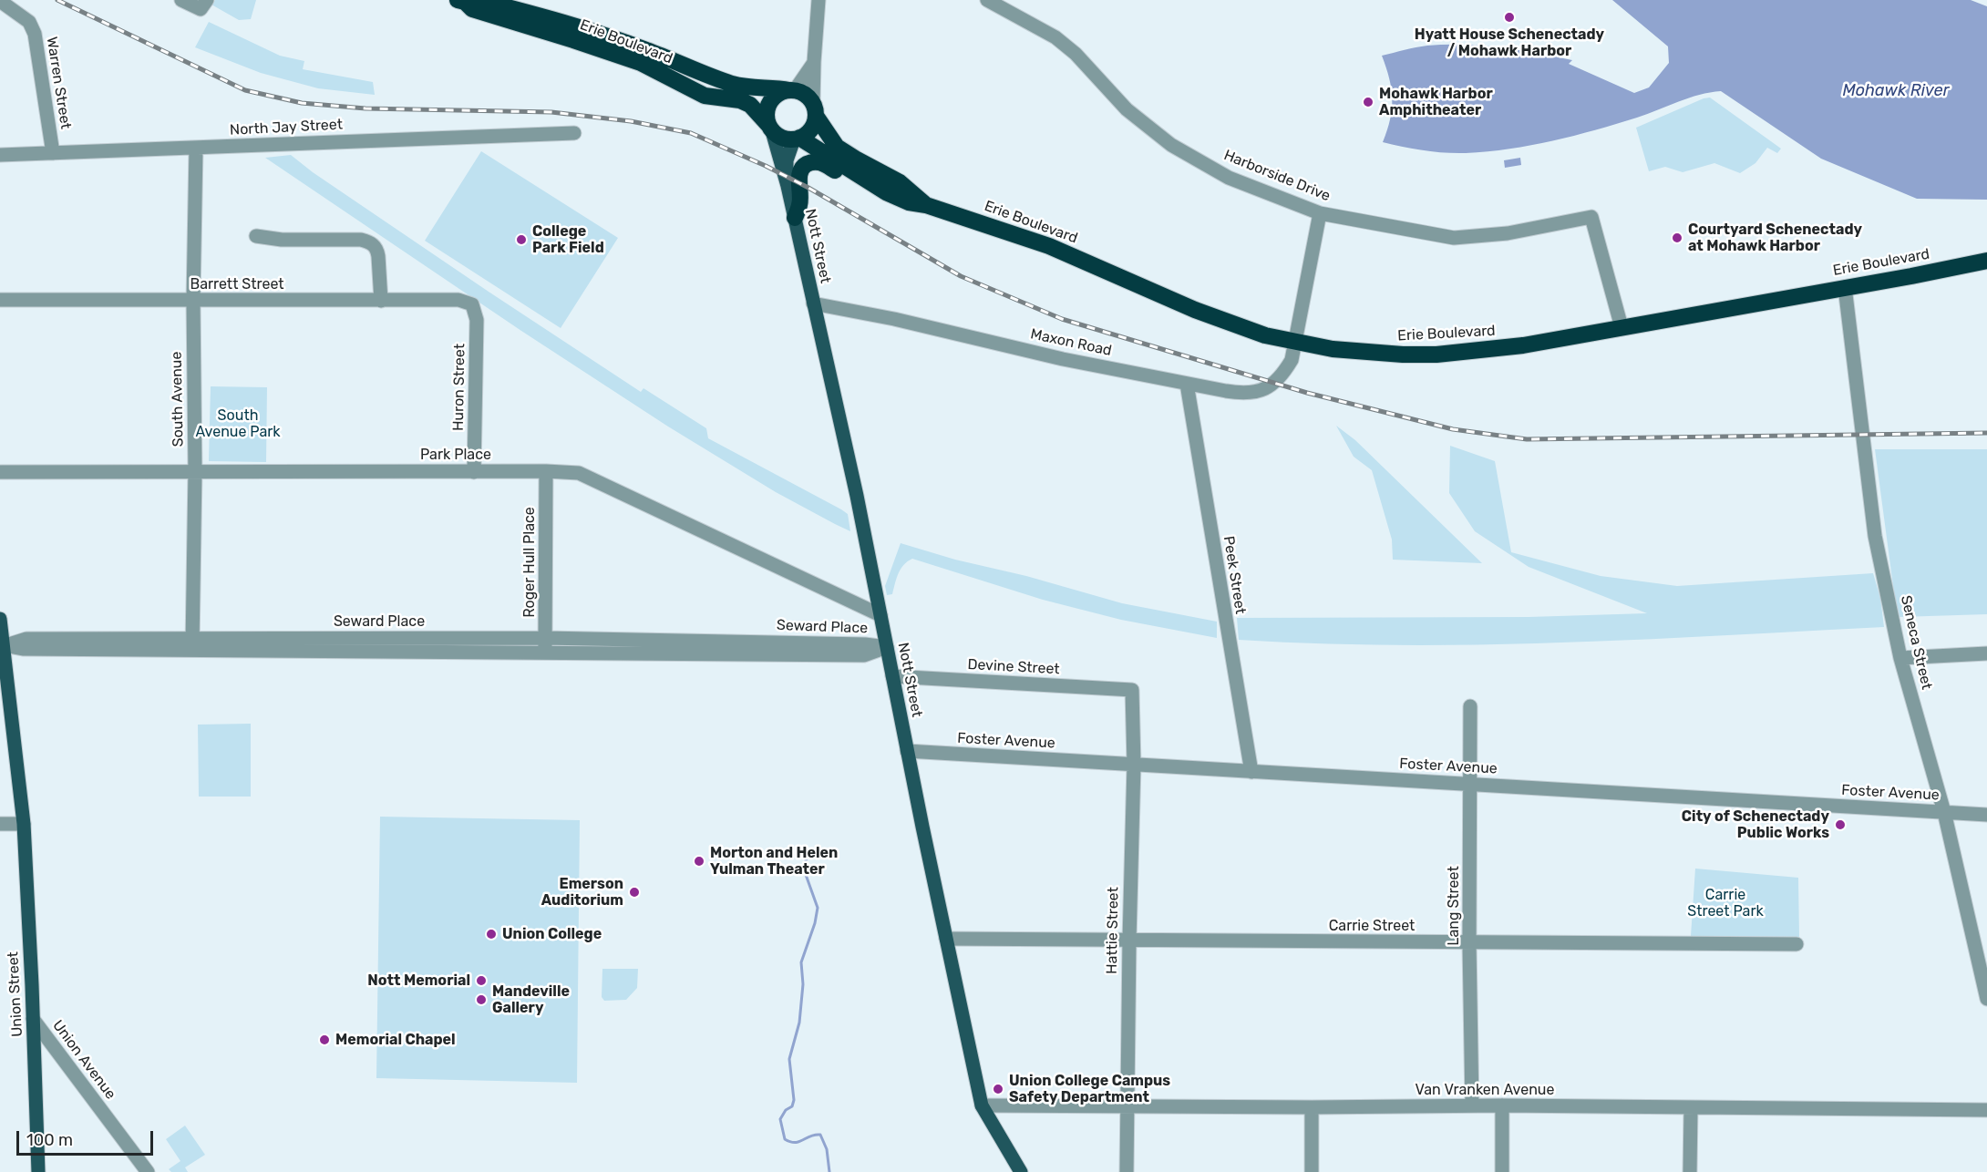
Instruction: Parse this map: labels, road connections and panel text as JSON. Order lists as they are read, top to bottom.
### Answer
{
  "streets": {
    "highway": ["Erie Boulevard"],
    "main road": ["Nott Street", "Union Street"],
    "street": [
      "Warren Street",
      "North Jay Street",
      "Harborside Drive",
      "Barrett Street",
      "Maxon Road",
      "Huron Street",
      "South Avenue",
      "Park Place",
      "Roger Hull Place",
      "Peek Street",
      "Seward Place",
      "Seneca Street",
      "Devine Street",
      "Foster Avenue",
      "Lang Street",
      "Carrie Street",
      "Hattie Street",
      "Union Avenue",
      "Van Vranken Avenue"
    ]
  },
  "crossings": [
    ["Erie Boulevard", "Harborside Drive"],
    ["Erie Boulevard", "Nott Street"],
    ["Erie Boulevard", "Maxon Road"],
    ["Erie Boulevard", "Seneca Street"],
    ["Warren Street", "North Jay Street"],
    ["North Jay Street", "South Avenue"],
    ["Harborside Drive", "Maxon Road"],
    ["Nott Street", "Maxon Road"],
    ["Nott Street", "Park Place"],
    ["Nott Street", "Seward Place"],
    ["Nott Street", "Devine Street"],
    ["Nott Street", "Foster Avenue"],
    ["Nott Street", "Carrie Street"],
    ["Nott Street", "Van Vranken Avenue"],
    ["Barrett Street", "Huron Street"],
    ["Barrett Street", "South Avenue"],
    ["Maxon Road", "Peek Street"],
    ["Huron Street", "Park Place"],
    ["South Avenue", "Park Place"],
    ["South Avenue", "Seward Place"],
    ["Park Place", "Roger Hull Place"],
    ["Roger Hull Place", "Seward Place"],
    ["Peek Street", "Foster Avenue"],
    ["Seward Place", "Union Street"],
    ["Seneca Street", "Foster Avenue"],
    ["Devine Street", "Hattie Street"],
    ["Foster Avenue", "Lang Street"],
    ["Foster Avenue", "Hattie Street"],
    ["Lang Street", "Carrie Street"],
    ["Lang Street", "Van Vranken Avenue"],
    ["Carrie Street", "Hattie Street"],
    ["Hattie Street", "Van Vranken Avenue"],
    ["Union Street", "Union Avenue"]
  ],
  "water": ["Mohawk River"],
  "parks": ["South Avenue Park", "Carrie Street Park"],
  "places": [
    "Hyatt House Schenectady / Mohawk Harbor",
    "Mohawk Harbor Amphitheater",
    "Courtyard Schenectady at Mohawk Harbor",
    "College Park Field",
    "City of Schenectady Public Works",
    "Morton and Helen Yulman Theater",
    "Emerson Auditorium",
    "Union College",
    "Nott Memorial",
    "Mandeville Gallery",
    "Memorial Chapel",
    "Union College Campus Safety Department"
  ],
  "scale_bar": "100 m"
}
